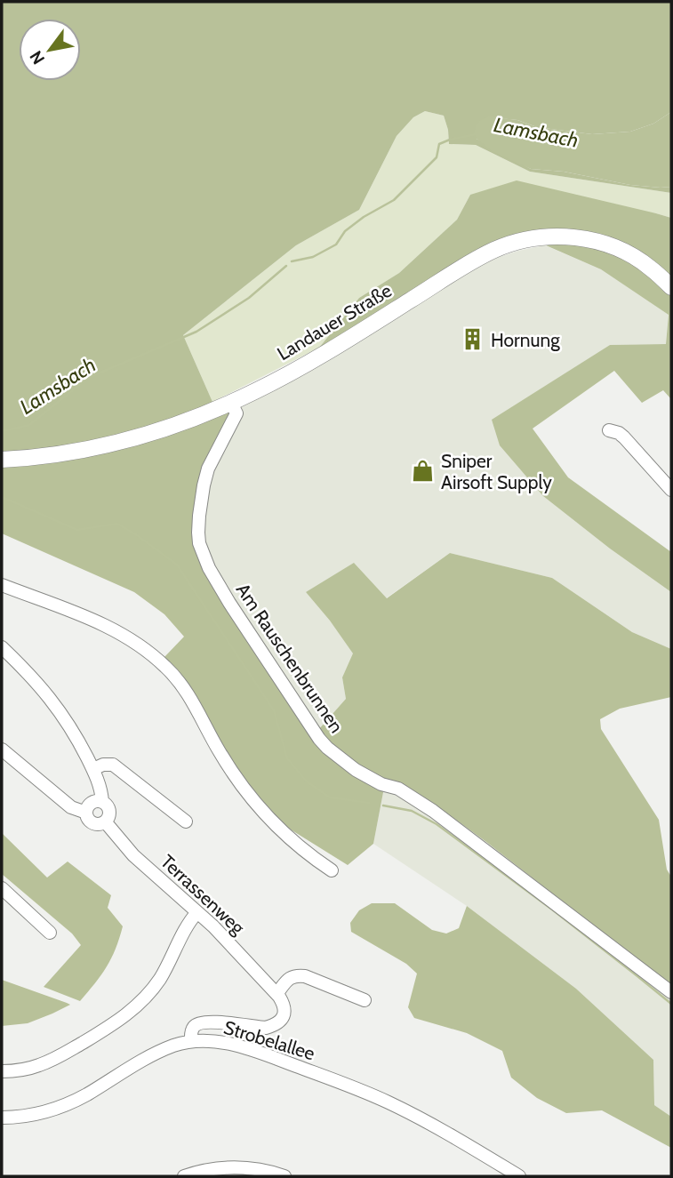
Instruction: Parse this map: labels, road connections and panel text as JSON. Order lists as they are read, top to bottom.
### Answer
{
  "streets": {
    "main road": ["Landauer Straße"],
    "street": ["Am Rauschenbrunnen", "Terrassenweg", "Strobelallee"]
  },
  "crossings": [
    ["Landauer Straße", "Am Rauschenbrunnen"]
  ],
  "water": ["Lamsbach"],
  "places": {
    "building": ["Hornung"],
    "shop": ["Sniper Airsoft Supply"]
  },
  "north": "bottom left"
}
